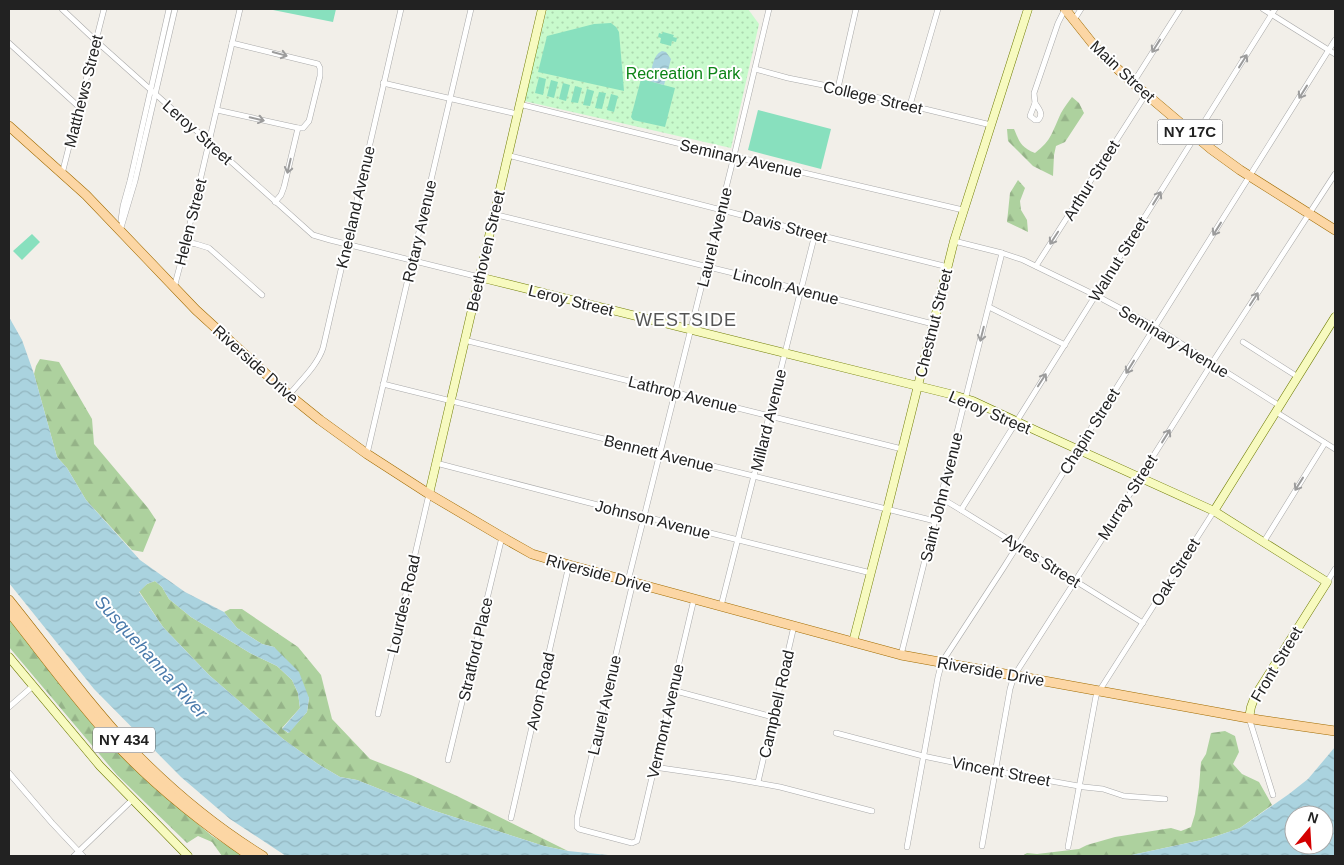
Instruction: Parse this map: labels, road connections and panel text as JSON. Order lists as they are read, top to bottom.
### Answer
{
  "streets": {
    "main road": [
      "Main Street",
      "NY 17C",
      "Riverside Drive",
      "NY 434"
    ],
    "street": [
      "Matthews Street",
      "College Street",
      "Leroy Street",
      "Seminary Avenue",
      "Arthur Street",
      "Kneeland Avenue",
      "Helen Street",
      "Davis Street",
      "Rotary Avenue",
      "Laurel Avenue",
      "Beethoven Street",
      "Walnut Street",
      "Lincoln Avenue",
      "Chestnut Street",
      "Lathrop Avenue",
      "Millard Avenue",
      "Chapin Street",
      "Bennett Avenue",
      "Saint John Avenue",
      "Murray Street",
      "Johnson Avenue",
      "Ayres Street",
      "Oak Street",
      "Lourdes Road",
      "Stratford Place",
      "Front Street",
      "Avon Road",
      "Campbell Road",
      "Vermont Avenue",
      "Vincent Street"
    ]
  },
  "crossings": [
    ["Main Street", "Arthur Street"],
    ["Main Street", "Walnut Street"],
    ["Main Street", "Chapin Street"],
    ["Main Street", "Murray Street"],
    ["Matthews Street", "Leroy Street"],
    ["Matthews Street", "Riverside Drive"],
    ["College Street", "Laurel Avenue"],
    ["College Street", "Chestnut Street"],
    ["Leroy Street", "Kneeland Avenue"],
    ["Leroy Street", "Helen Street"],
    ["Leroy Street", "Rotary Avenue"],
    ["Leroy Street", "Laurel Avenue"],
    ["Leroy Street", "Beethoven Street"],
    ["Leroy Street", "Walnut Street"],
    ["Leroy Street", "Chestnut Street"],
    ["Leroy Street", "Millard Avenue"],
    ["Leroy Street", "Chapin Street"],
    ["Leroy Street", "Saint John Avenue"],
    ["Leroy Street", "Murray Street"],
    ["Leroy Street", "Oak Street"],
    ["Leroy Street", "Front Street"],
    ["Seminary Avenue", "Arthur Street"],
    ["Seminary Avenue", "Laurel Avenue"],
    ["Seminary Avenue", "Beethoven Street"],
    ["Seminary Avenue", "Walnut Street"],
    ["Seminary Avenue", "Chestnut Street"],
    ["Seminary Avenue", "Chapin Street"],
    ["Seminary Avenue", "Saint John Avenue"],
    ["Seminary Avenue", "Murray Street"],
    ["Seminary Avenue", "Oak Street"],
    ["Kneeland Avenue", "Riverside Drive"],
    ["Helen Street", "Riverside Drive"],
    ["Davis Street", "Laurel Avenue"],
    ["Davis Street", "Beethoven Street"],
    ["Davis Street", "Chestnut Street"],
    ["Davis Street", "Millard Avenue"],
    ["Rotary Avenue", "Riverside Drive"],
    ["Rotary Avenue", "Bennett Avenue"],
    ["Laurel Avenue", "Lincoln Avenue"],
    ["Laurel Avenue", "Riverside Drive"],
    ["Laurel Avenue", "Lathrop Avenue"],
    ["Laurel Avenue", "Bennett Avenue"],
    ["Laurel Avenue", "Johnson Avenue"],
    ["Laurel Avenue", "Vermont Avenue"],
    ["Beethoven Street", "Lincoln Avenue"],
    ["Beethoven Street", "Riverside Drive"],
    ["Beethoven Street", "Lathrop Avenue"],
    ["Beethoven Street", "Bennett Avenue"],
    ["Beethoven Street", "Johnson Avenue"],
    ["Beethoven Street", "Lourdes Road"],
    ["Walnut Street", "Ayres Street"],
    ["Lincoln Avenue", "Chestnut Street"],
    ["Lincoln Avenue", "Millard Avenue"],
    ["Chestnut Street", "Riverside Drive"],
    ["Chestnut Street", "Lathrop Avenue"],
    ["Chestnut Street", "Bennett Avenue"],
    ["Chestnut Street", "Johnson Avenue"],
    ["Riverside Drive", "Millard Avenue"],
    ["Riverside Drive", "Chapin Street"],
    ["Riverside Drive", "Saint John Avenue"],
    ["Riverside Drive", "Murray Street"],
    ["Riverside Drive", "Oak Street"],
    ["Riverside Drive", "Lourdes Road"],
    ["Riverside Drive", "Stratford Place"],
    ["Riverside Drive", "Front Street"],
    ["Riverside Drive", "Avon Road"],
    ["Riverside Drive", "Campbell Road"],
    ["Riverside Drive", "Vermont Avenue"],
    ["Lathrop Avenue", "Millard Avenue"],
    ["Millard Avenue", "Bennett Avenue"],
    ["Millard Avenue", "Johnson Avenue"],
    ["Chapin Street", "Ayres Street"],
    ["Chapin Street", "Vincent Street"],
    ["Bennett Avenue", "Saint John Avenue"],
    ["Saint John Avenue", "Ayres Street"],
    ["Murray Street", "Ayres Street"],
    ["Murray Street", "Vincent Street"],
    ["Ayres Street", "Oak Street"],
    ["Oak Street", "Vincent Street"]
  ],
  "one_way": [
    "Arthur Street",
    "Walnut Street",
    "Chapin Street",
    "Murray Street"
  ],
  "districts": ["WESTSIDE"],
  "water": ["Susquehanna River"],
  "parks": ["Recreation Park"],
  "north": "top"
}
